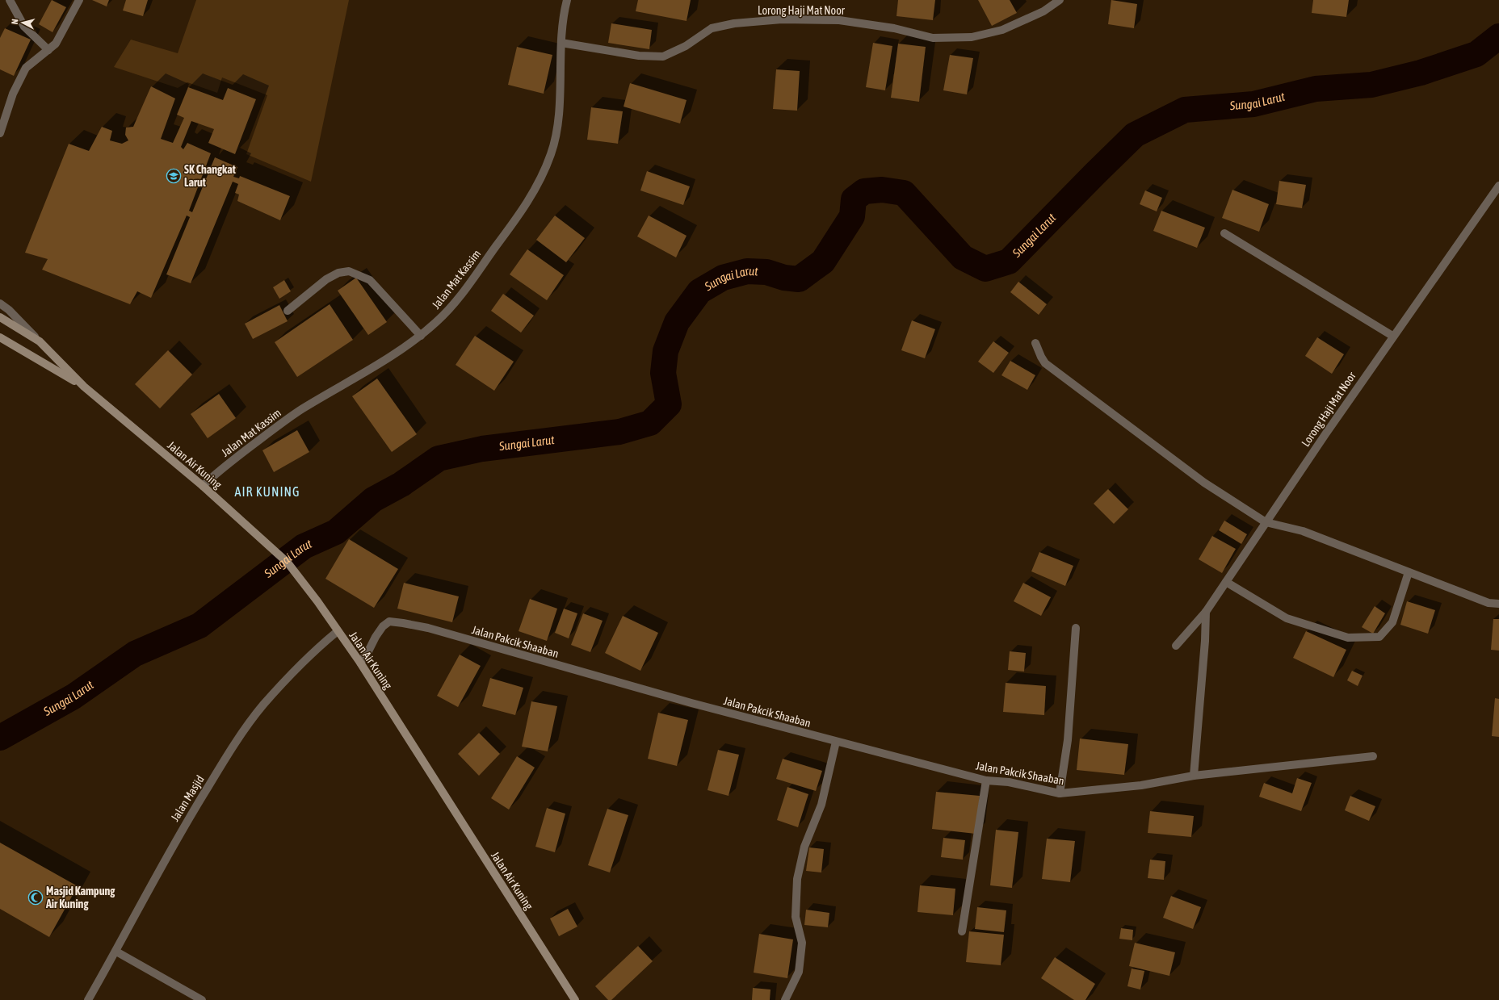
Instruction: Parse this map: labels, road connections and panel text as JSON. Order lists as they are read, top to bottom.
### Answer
{
  "streets": {
    "main road": ["Jalan Air Kuning"],
    "street": [
      "Lorong Haji Mat Noor",
      "Jalan Mat Kassim",
      "Jalan Pakcik Shaaban",
      "Jalan Masjid"
    ]
  },
  "crossings": [
    ["Lorong Haji Mat Noor", "Jalan Mat Kassim"],
    ["Jalan Mat Kassim", "Jalan Air Kuning"],
    ["Jalan Air Kuning", "Jalan Pakcik Shaaban"],
    ["Jalan Air Kuning", "Jalan Masjid"]
  ],
  "districts": ["AIR KUNING"],
  "water": ["Sungai Larut"],
  "places": {
    "school or university": ["SK Changkat Larut"],
    "mosque": ["Masjid Kampung Air Kuning"]
  },
  "north": "left"
}
